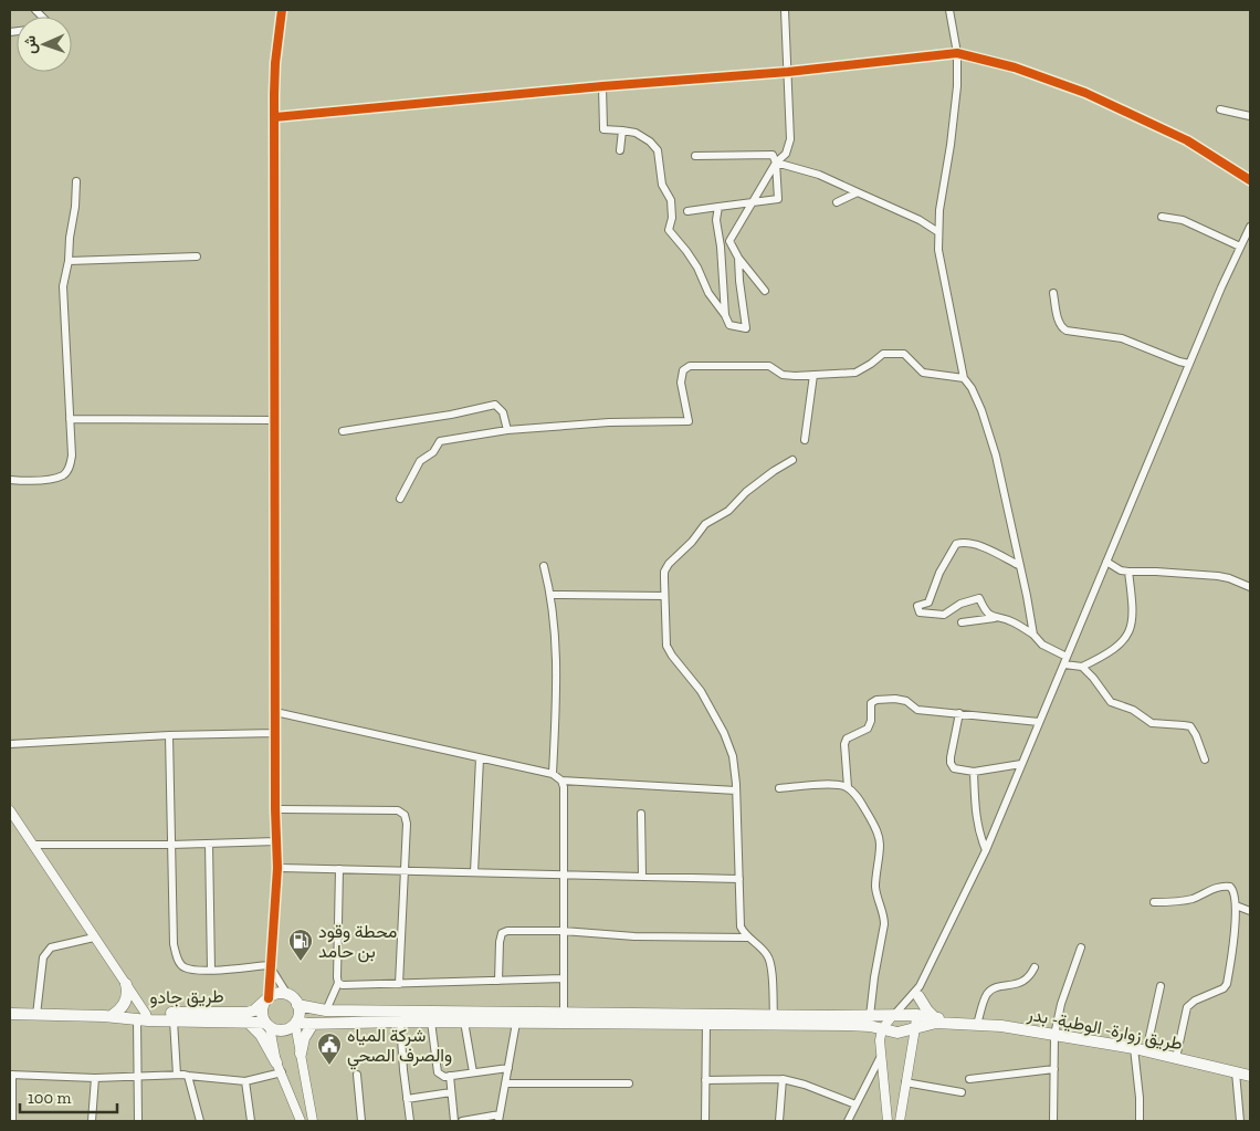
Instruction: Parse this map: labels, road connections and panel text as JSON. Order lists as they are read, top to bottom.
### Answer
{
  "streets": {
    "highway": ["طريق جادو", "طريق زوارة- الوطية- بدر"]
  },
  "places": {
    "fuel station": ["محطة وقود بن حامد"],
    "public building": ["شركة المياه والصرف الصحي"]
  },
  "scale_bar": "100 m",
  "north": "left"
}
